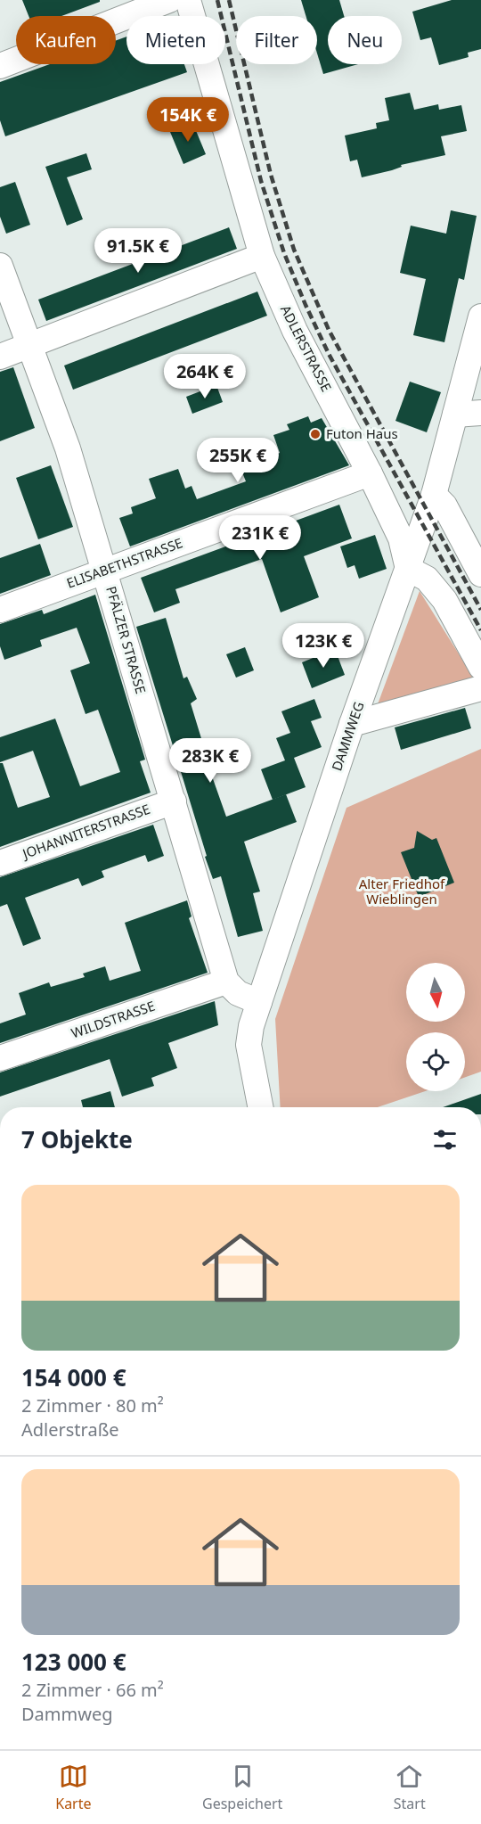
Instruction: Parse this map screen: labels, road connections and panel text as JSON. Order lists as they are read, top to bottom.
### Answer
{
  "streets": {
    "street": [
      "ADLERSTRASSE",
      "ELISABETHSTRASSE",
      "PFÄLZER STRASSE",
      "DAMMWEG",
      "JOHANNITERSTRASSE",
      "WILDSTRASSE"
    ]
  },
  "crossings": [
    ["ADLERSTRASSE", "ELISABETHSTRASSE"],
    ["ADLERSTRASSE", "DAMMWEG"],
    ["ELISABETHSTRASSE", "PFÄLZER STRASSE"],
    ["PFÄLZER STRASSE", "JOHANNITERSTRASSE"],
    ["PFÄLZER STRASSE", "WILDSTRASSE"]
  ],
  "parks": ["Alter Friedhof Wieblingen"],
  "places": ["Futon Haus"],
  "north": "bottom",
  "page": {
    "chip": [
      "Kaufen",
      "Mieten",
      "Filter",
      "Neu"
    ],
    "price": [
      "154K €",
      "91.5K €",
      "264K €",
      "255K €",
      "231K €",
      "123K €",
      "283K €"
    ],
    "heading": "7 Objekte",
    "list": [
      {
        "name": "154 000 €",
        "note": "2 Zimmer · 80 m² · Adlerstraße"
      },
      {
        "name": "123 000 €",
        "note": "2 Zimmer · 66 m² · Dammweg"
      }
    ],
    "tabs": ["Karte", "Gespeichert", "Start"]
  }
}
